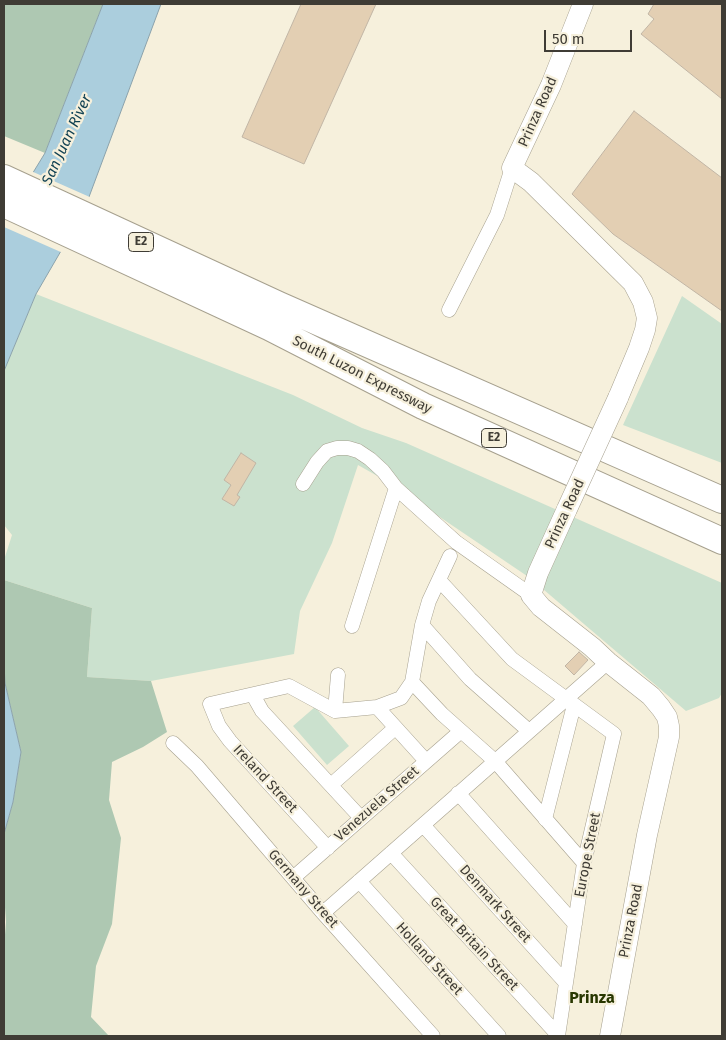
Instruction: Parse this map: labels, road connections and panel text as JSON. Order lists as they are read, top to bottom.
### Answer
{
  "streets": {
    "highway": ["E2", "South Luzon Expressway"],
    "main road": ["Prinza Road"],
    "street": [
      "Ireland Street",
      "Venezuela Street",
      "Europe Street",
      "Germany Street",
      "Denmark Street",
      "Great Britain Street",
      "Holland Street"
    ]
  },
  "crossings": [
    ["Ireland Street", "Venezuela Street"],
    ["Venezuela Street", "Germany Street"],
    ["Europe Street", "Denmark Street"],
    ["Europe Street", "Great Britain Street"]
  ],
  "districts": ["Prinza"],
  "water": ["San Juan River"],
  "scale_bar": "50 m"
}
